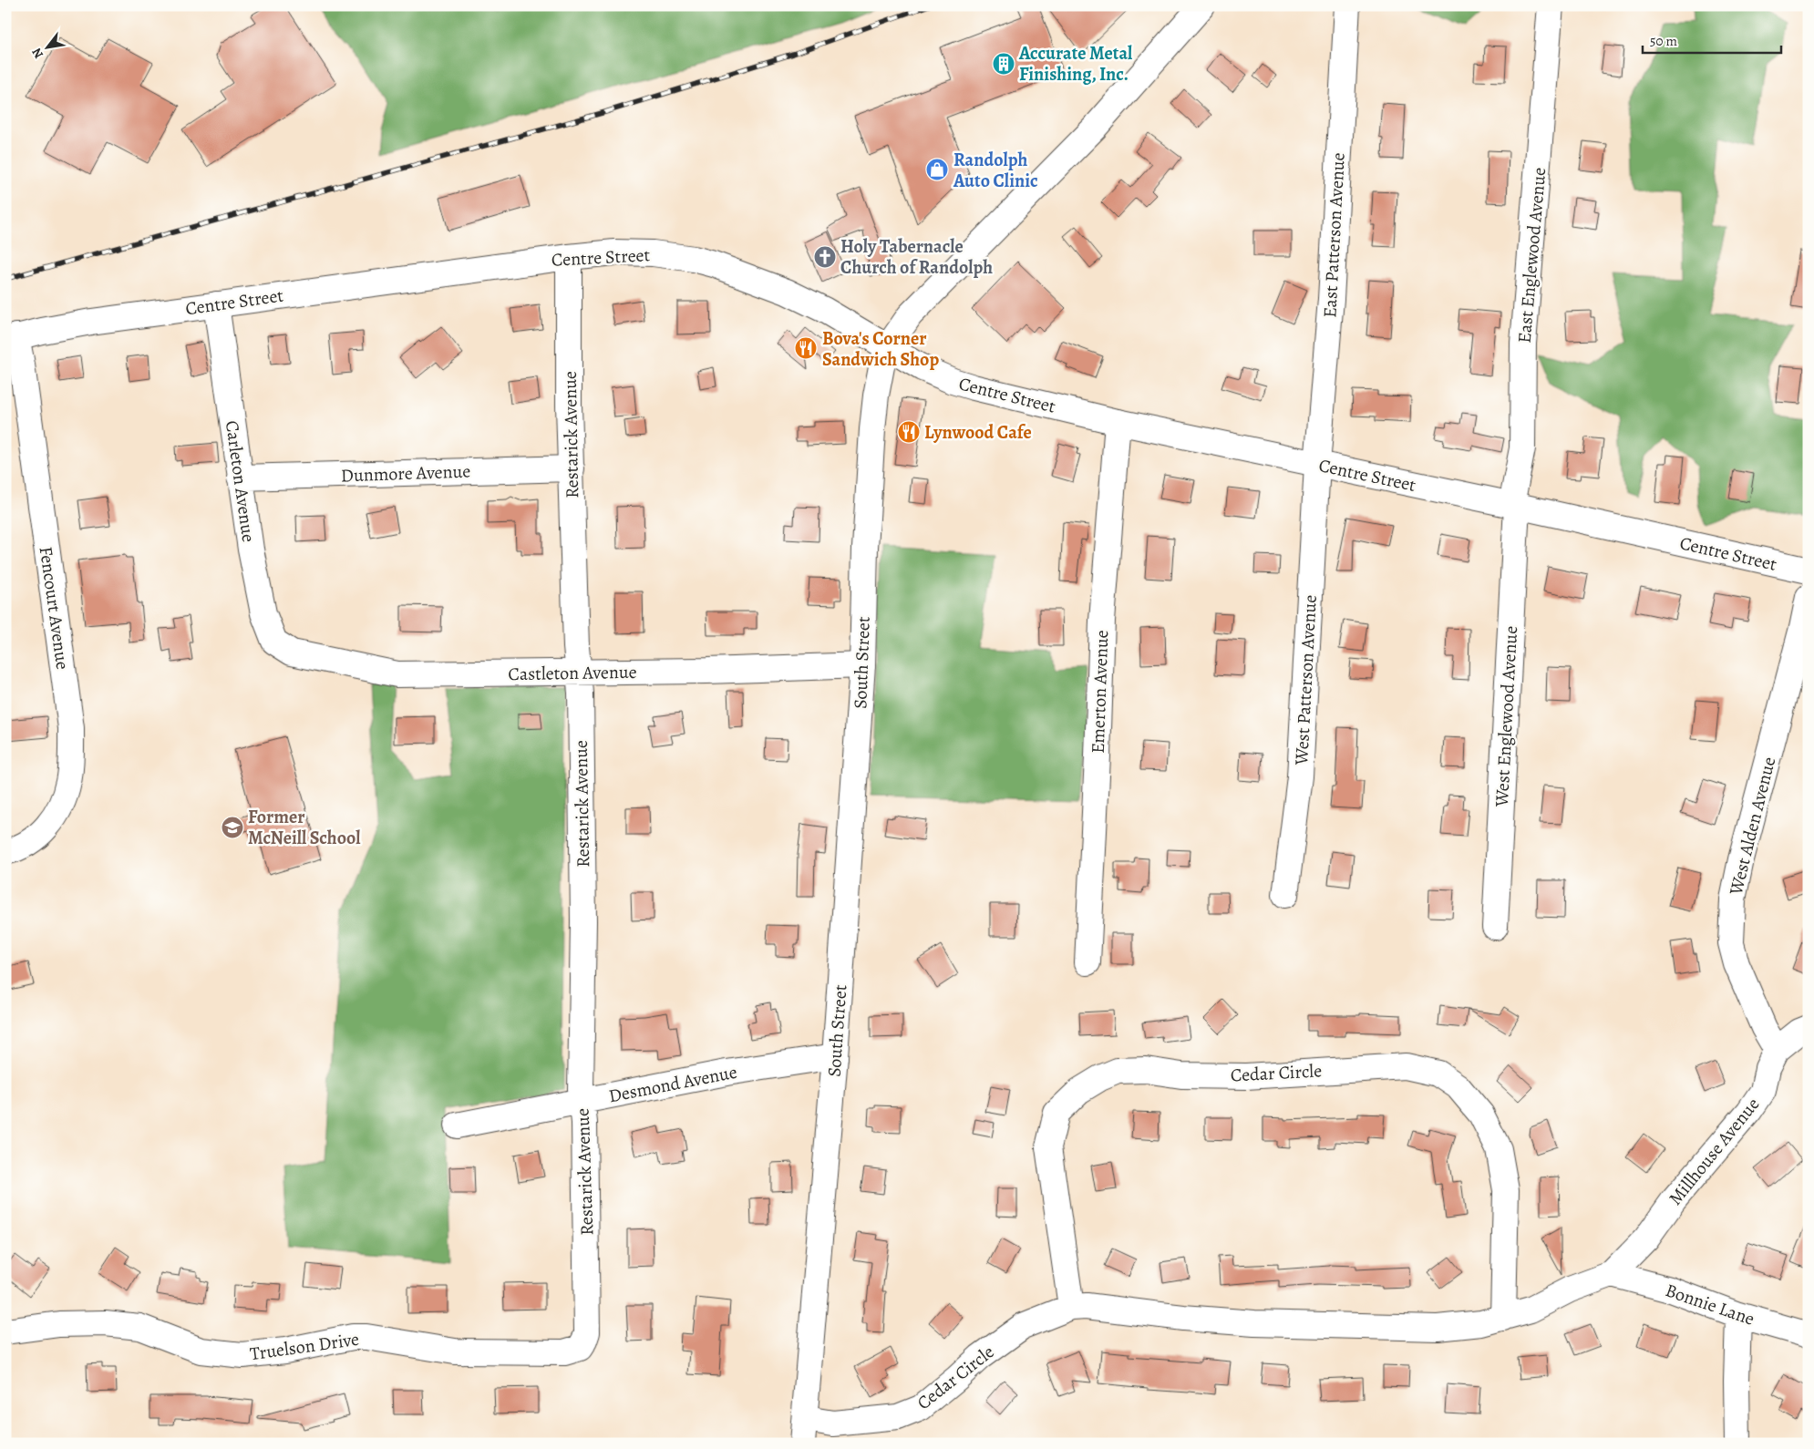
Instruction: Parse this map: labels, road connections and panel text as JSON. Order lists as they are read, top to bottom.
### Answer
{
  "streets": {
    "street": [
      "East Patterson Avenue",
      "East Englewood Avenue",
      "Centre Street",
      "Restarick Avenue",
      "Dunmore Avenue",
      "Carleton Avenue",
      "Fencourt Avenue",
      "South Street",
      "Castleton Avenue",
      "West Patterson Avenue",
      "Emerton Avenue",
      "West Englewood Avenue",
      "West Alden Avenue",
      "Cedar Circle",
      "Desmond Avenue",
      "Millhouse Avenue",
      "Bonnie Lane",
      "Truelson Drive"
    ]
  },
  "crossings": [
    ["East Patterson Avenue", "Centre Street"],
    ["East Patterson Avenue", "West Patterson Avenue"],
    ["East Englewood Avenue", "Centre Street"],
    ["East Englewood Avenue", "West Englewood Avenue"],
    ["Centre Street", "Restarick Avenue"],
    ["Centre Street", "Carleton Avenue"],
    ["Centre Street", "Fencourt Avenue"],
    ["Centre Street", "South Street"],
    ["Centre Street", "West Patterson Avenue"],
    ["Centre Street", "Emerton Avenue"],
    ["Centre Street", "West Englewood Avenue"],
    ["Restarick Avenue", "Dunmore Avenue"],
    ["Restarick Avenue", "Castleton Avenue"],
    ["Restarick Avenue", "Desmond Avenue"],
    ["Restarick Avenue", "Truelson Drive"],
    ["Dunmore Avenue", "Carleton Avenue"],
    ["Carleton Avenue", "Castleton Avenue"],
    ["South Street", "Castleton Avenue"],
    ["South Street", "Cedar Circle"],
    ["South Street", "Desmond Avenue"],
    ["West Alden Avenue", "Millhouse Avenue"],
    ["Cedar Circle", "Millhouse Avenue"],
    ["Cedar Circle", "Bonnie Lane"],
    ["Millhouse Avenue", "Bonnie Lane"]
  ],
  "places": {
    "building": ["Accurate Metal Finishing, Inc."],
    "shop": ["Randolph Auto Clinic"],
    "church": ["Holy Tabernacle Church of Randolph"],
    "restaurant": ["Bova's Corner Sandwich Shop", "Lynwood Cafe"],
    "school or university": ["Former McNeill School"]
  },
  "scale_bar": "50 m",
  "north": "bottom left"
}
